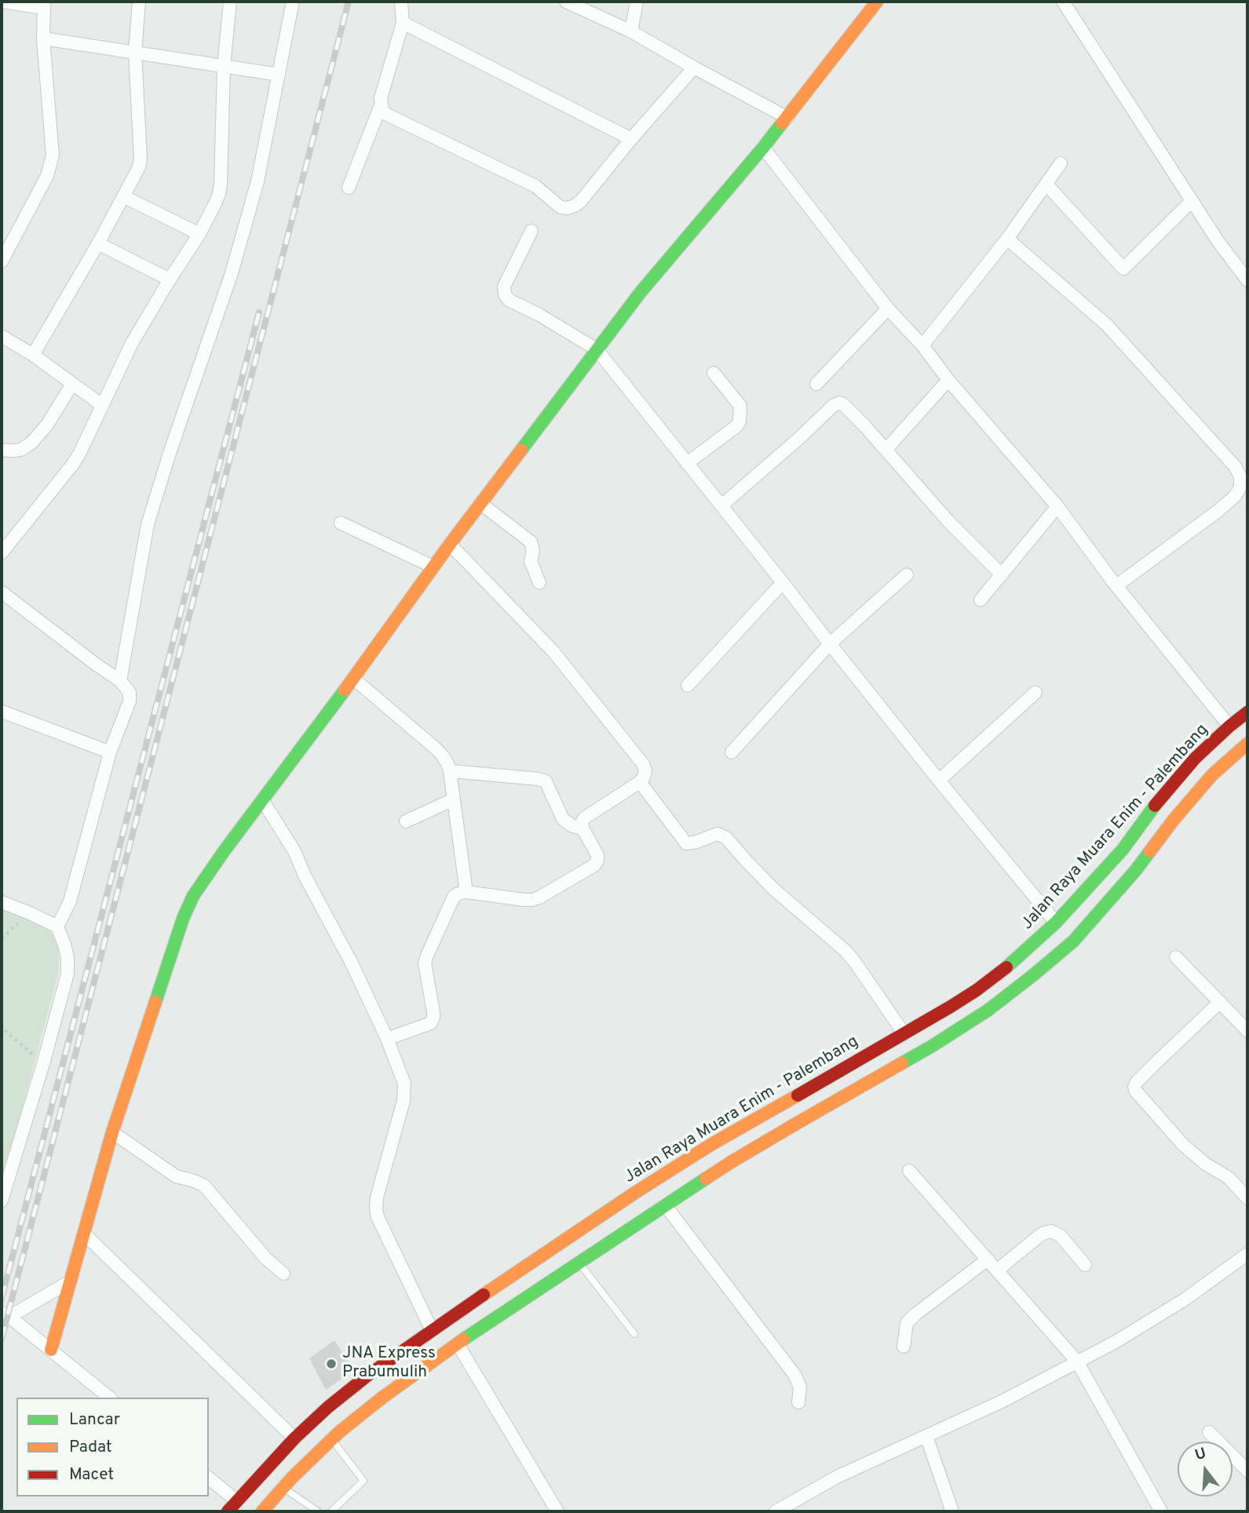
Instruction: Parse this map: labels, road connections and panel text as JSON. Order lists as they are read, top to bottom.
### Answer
{
  "streets": {
    "main road": ["Jalan Raya Muara Enim - Palembang"]
  },
  "places": ["JNA Express Prabumulih"],
  "legend": ["Lancar", "Padat", "Macet"],
  "north": "top"
}
